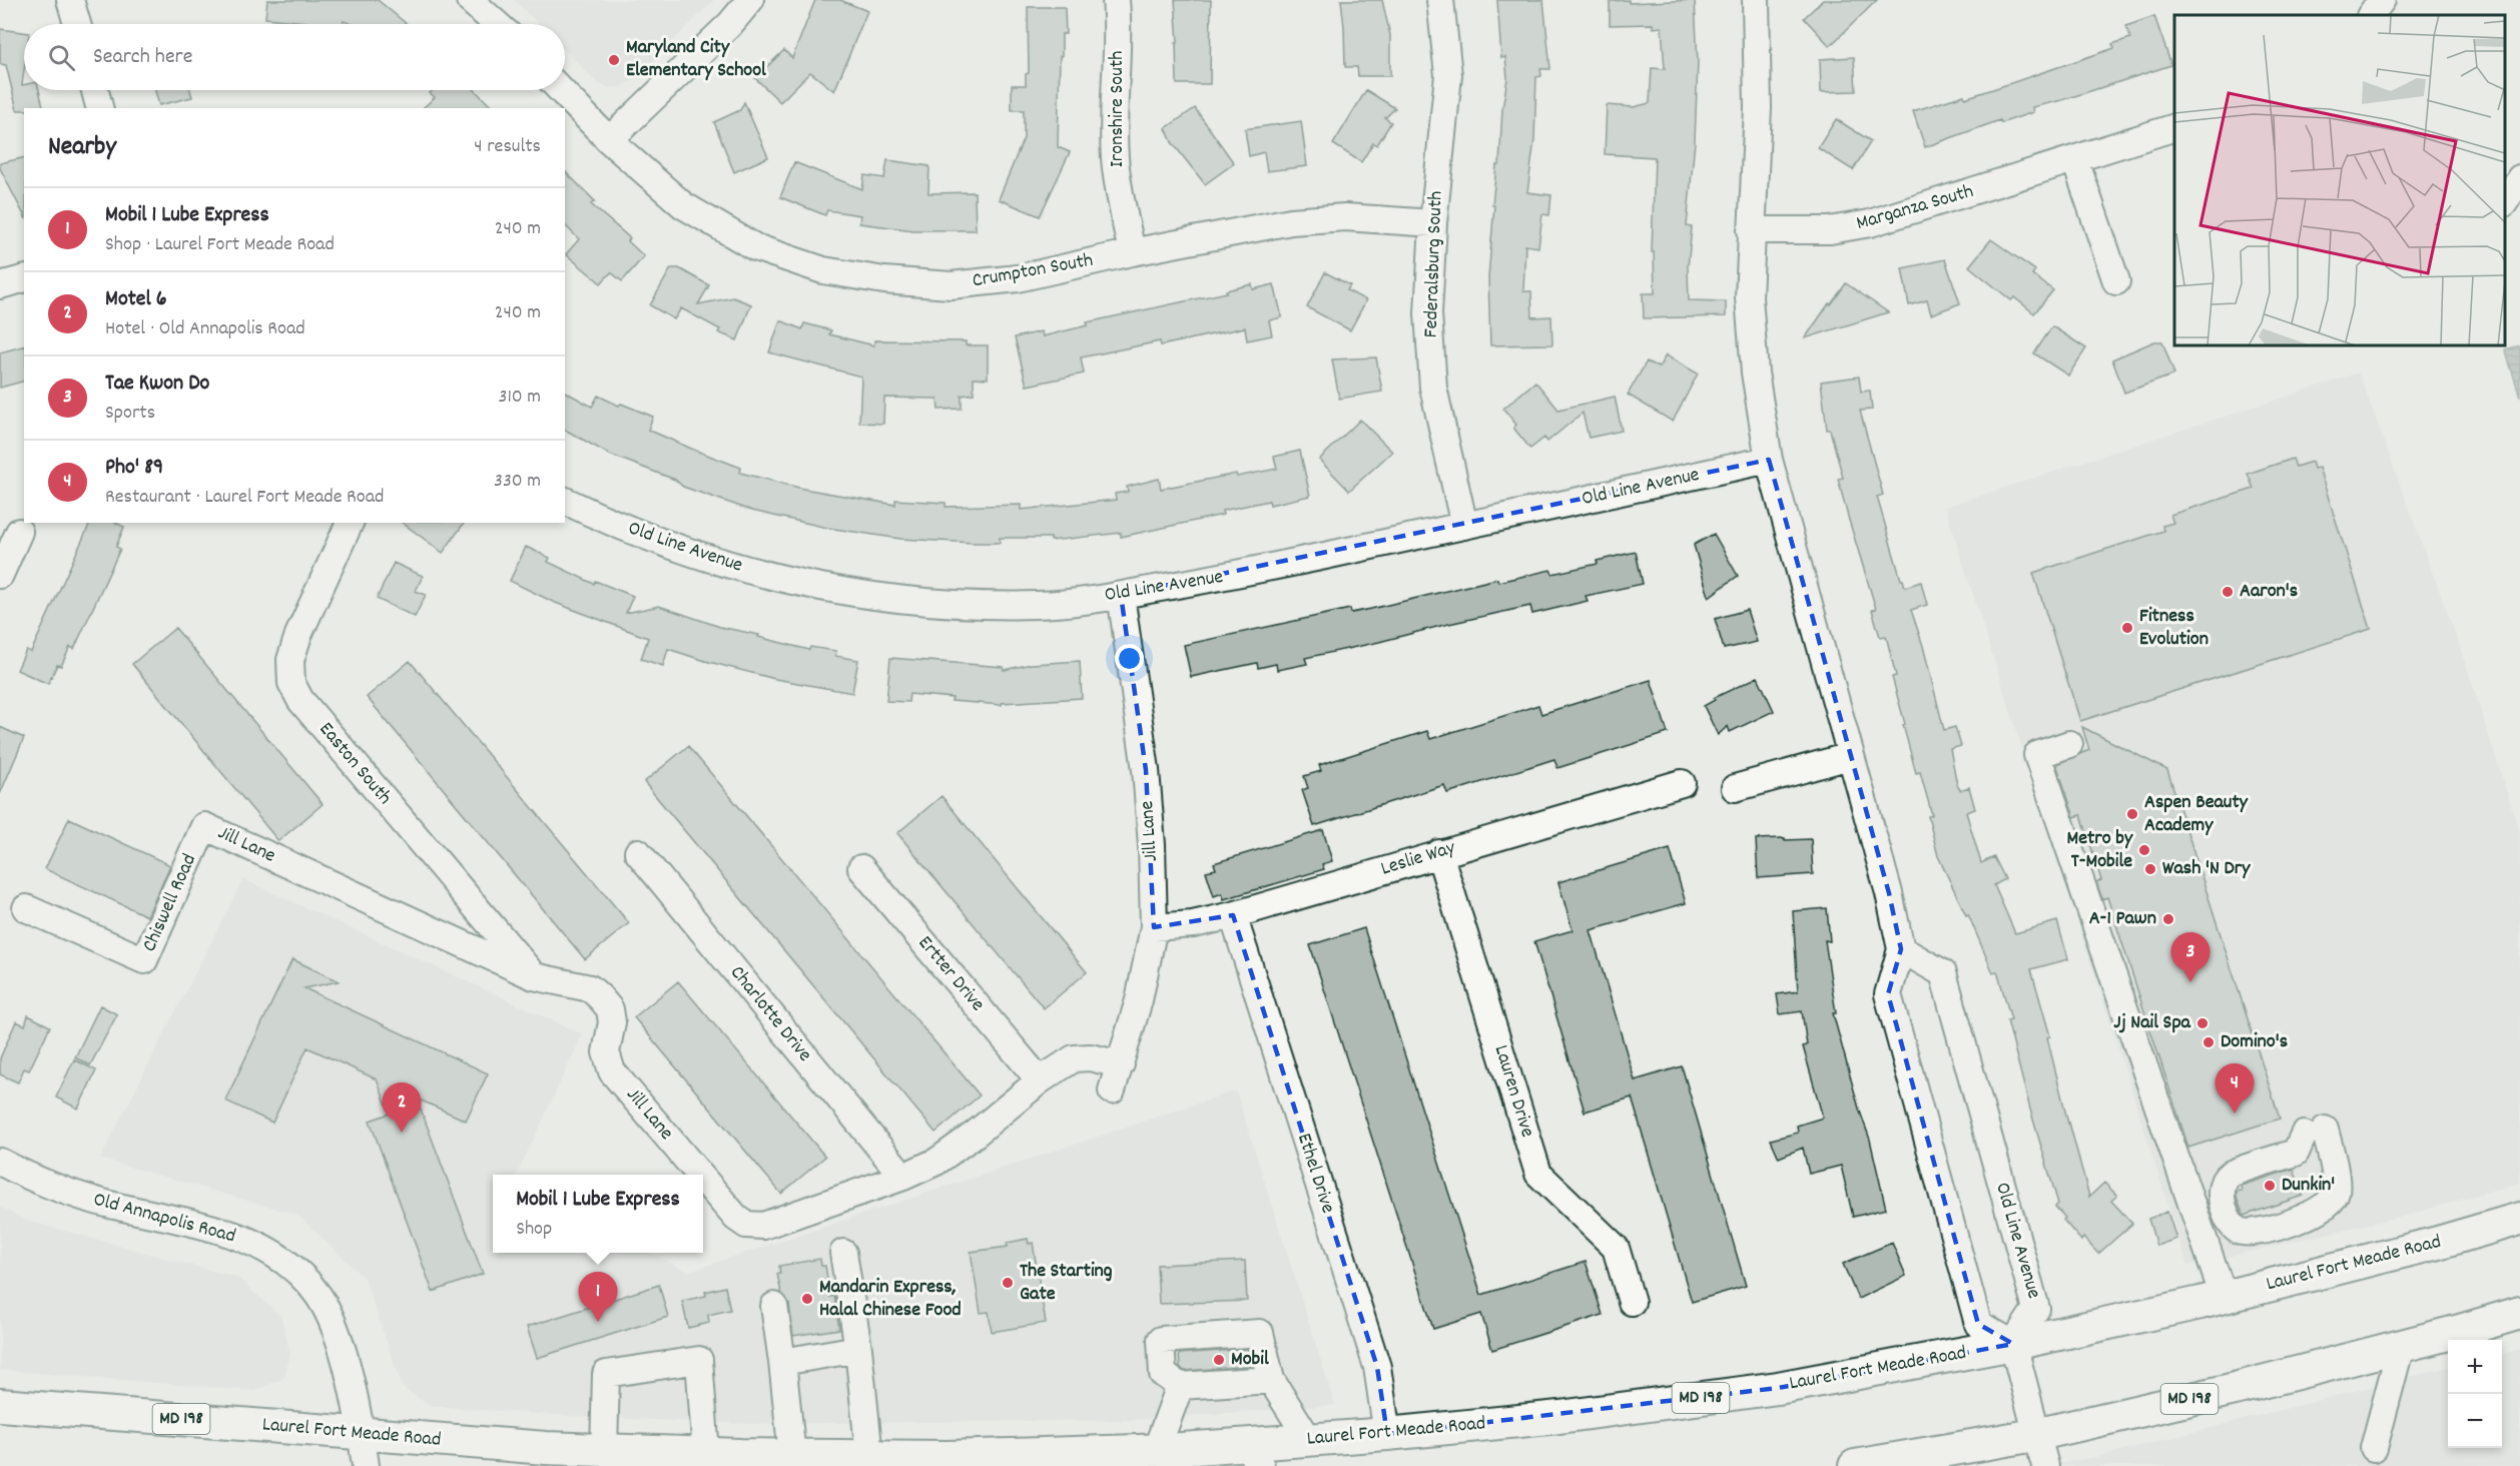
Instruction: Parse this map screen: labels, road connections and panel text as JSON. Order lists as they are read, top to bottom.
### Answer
{
  "streets": {
    "main road": ["Laurel Fort Meade Road", "MD 198"],
    "street": [
      "Ironshire South",
      "Marganza South",
      "Federalsburg South",
      "Crumpton South",
      "Old Line Avenue",
      "Easton South",
      "Jill Lane",
      "Leslie Way",
      "Chiswell Road",
      "Ertter Drive",
      "Charlotte Drive",
      "Lauren Drive",
      "Ethel Drive",
      "Old Annapolis Road"
    ]
  },
  "crossings": [
    ["Ironshire South", "Crumpton South"],
    ["Federalsburg South", "Crumpton South"],
    ["Federalsburg South", "Old Line Avenue"],
    ["Old Line Avenue", "Jill Lane"],
    ["Old Line Avenue", "Laurel Fort Meade Road"],
    ["Easton South", "Jill Lane"],
    ["Jill Lane", "Leslie Way"],
    ["Jill Lane", "Chiswell Road"],
    ["Jill Lane", "Ertter Drive"],
    ["Jill Lane", "Charlotte Drive"],
    ["Leslie Way", "Lauren Drive"],
    ["Leslie Way", "Ethel Drive"],
    ["Ethel Drive", "Laurel Fort Meade Road"],
    ["Old Annapolis Road", "Laurel Fort Meade Road"]
  ],
  "places": [
    "Maryland City Elementary School",
    "Aaron's",
    "Fitness Evolution",
    "Aspen Beauty Academy",
    "Metro by T-Mobile",
    "Wash 'N Dry",
    "A-1 Pawn",
    "Jj Nail Spa",
    "Domino's",
    "Dunkin'",
    "The Starting Gate",
    "Mandarin Express, Halal Chinese Food",
    "Mobil"
  ],
  "page": {
    "search": "Search here",
    "heading": ["Nearby", "4 results"],
    "list": [
      {
        "mark": "1",
        "name": "Mobil 1 Lube Express",
        "note": "Shop · Laurel Fort Meade Road",
        "value": "240 m"
      },
      {
        "mark": "2",
        "name": "Motel 6",
        "note": "Hotel · Old Annapolis Road",
        "value": "240 m"
      },
      {
        "mark": "3",
        "name": "Tae Kwon Do",
        "note": "Sports",
        "value": "310 m"
      },
      {
        "mark": "4",
        "name": "Pho' 89",
        "note": "Restaurant · Laurel Fort Meade Road",
        "value": "330 m"
      }
    ],
    "pins": [
      "3",
      "4",
      "2",
      "1"
    ],
    "popup": ["Mobil 1 Lube Express", "Shop"],
    "map_buttons": ["+", "−"]
  }
}
